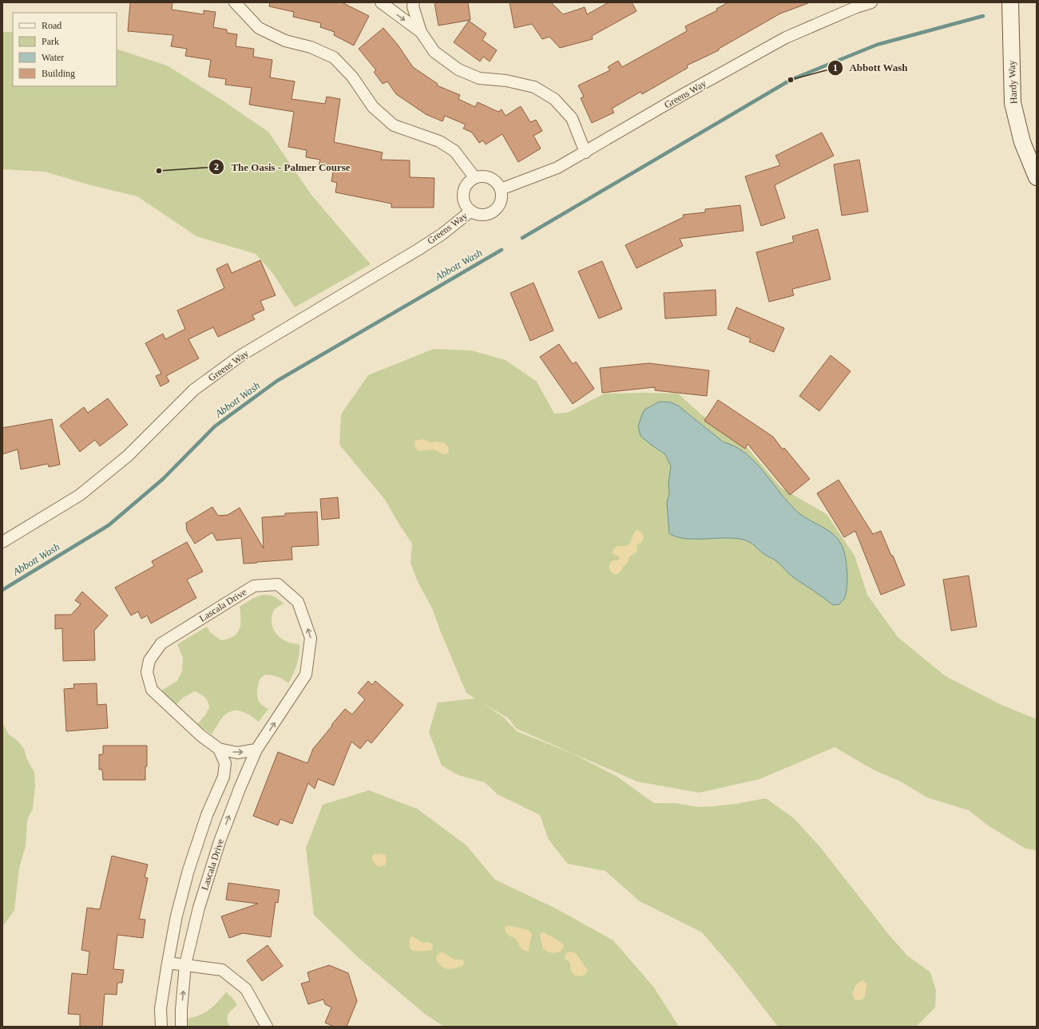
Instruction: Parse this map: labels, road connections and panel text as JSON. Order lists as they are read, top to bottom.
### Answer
{
  "streets": {
    "main road": ["Hardy Way"],
    "street": ["Greens Way", "Lascala Drive"]
  },
  "water": ["Abbott Wash"],
  "places": ["Abbott Wash", "The Oasis - Palmer Course"],
  "legend": [
    "Road",
    "Park",
    "Water",
    "Building"
  ]
}
